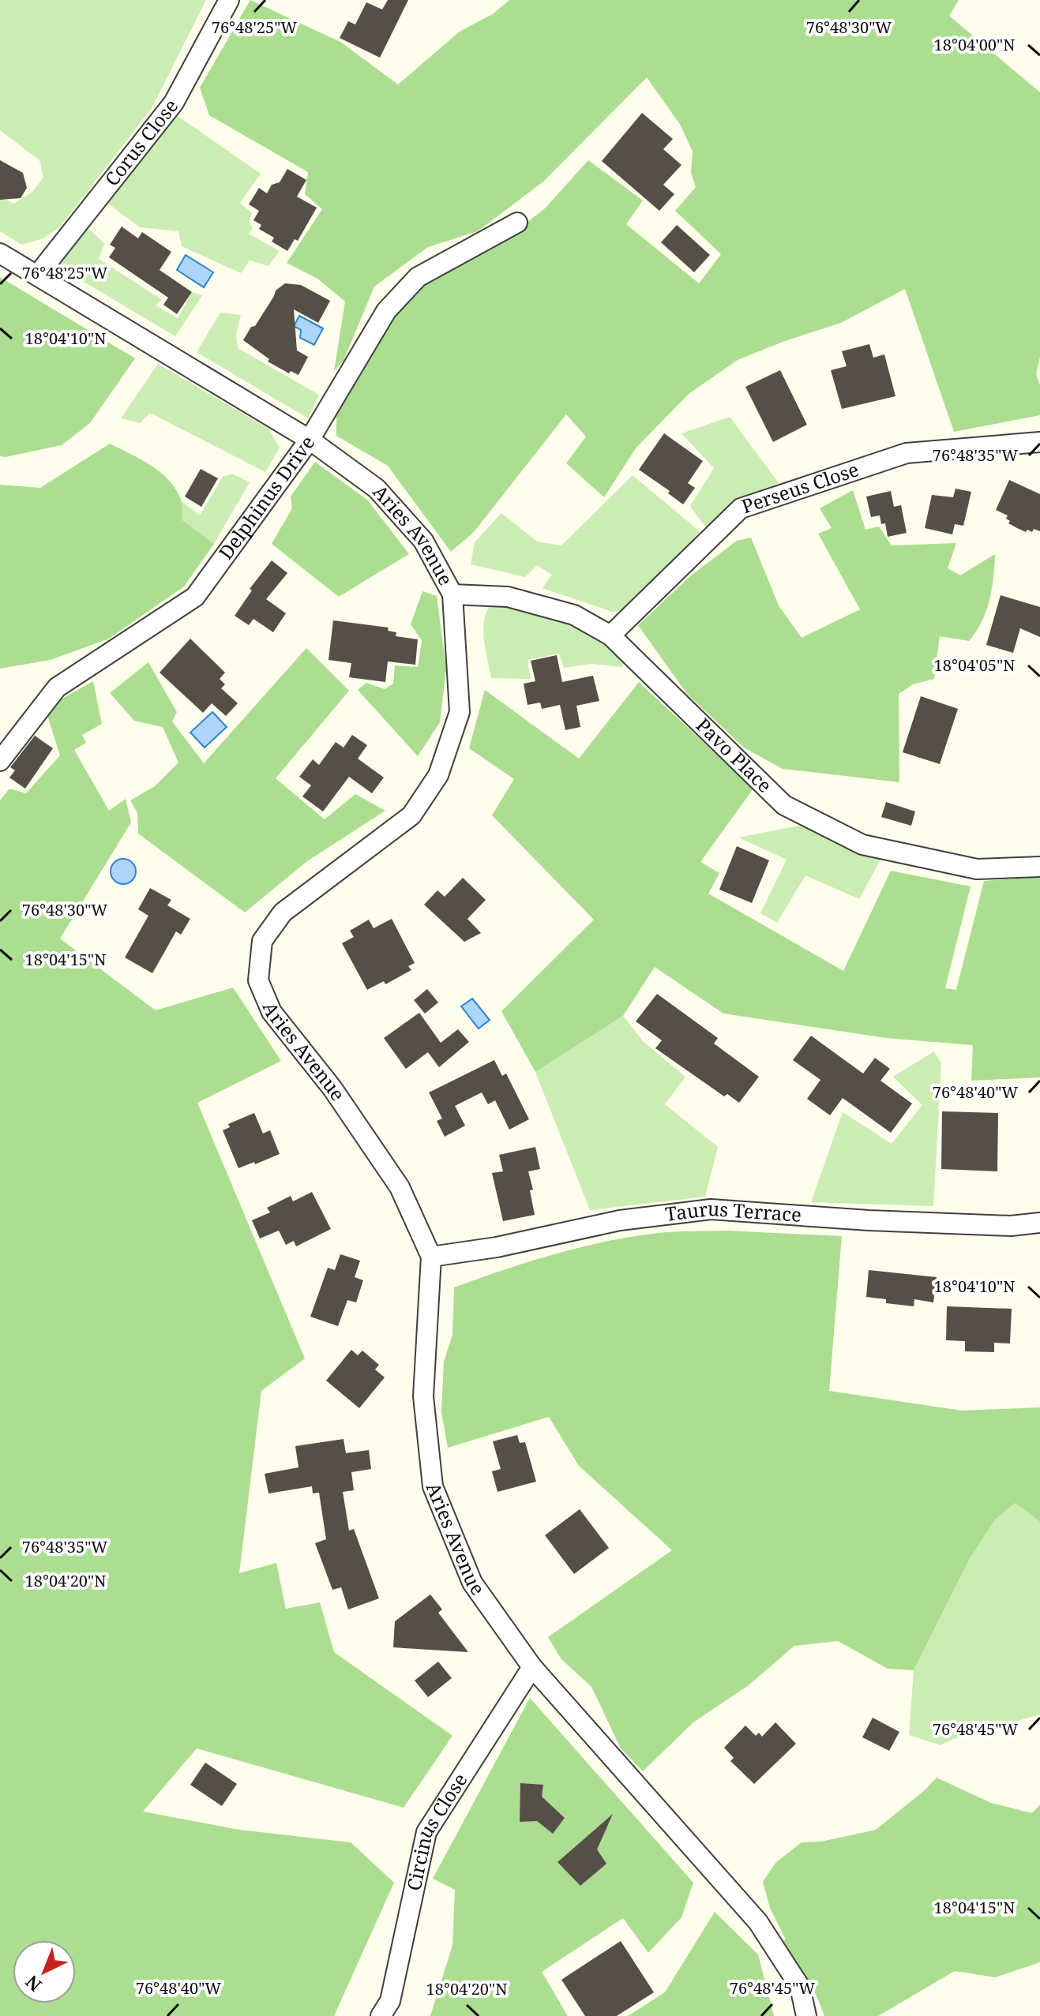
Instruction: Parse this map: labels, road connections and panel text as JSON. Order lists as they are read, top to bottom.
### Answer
{
  "streets": {
    "street": [
      "Corus Close",
      "Perseus Close",
      "Delphinus Drive",
      "Aries Avenue",
      "Pavo Place",
      "Taurus Terrace",
      "Circinus Close"
    ]
  },
  "crossings": [
    ["Corus Close", "Aries Avenue"],
    ["Perseus Close", "Pavo Place"],
    ["Delphinus Drive", "Aries Avenue"],
    ["Aries Avenue", "Pavo Place"],
    ["Aries Avenue", "Taurus Terrace"],
    ["Aries Avenue", "Circinus Close"]
  ],
  "north": "bottom left",
  "coordinates": [
    "76°48'25\"W",
    "76°48'30\"W",
    "18°04'00\"N",
    "18°04'10\"N",
    "76°48'35\"W",
    "18°04'05\"N",
    "18°04'15\"N",
    "76°48'40\"W",
    "18°04'20\"N",
    "76°48'45\"W"
  ]
}
